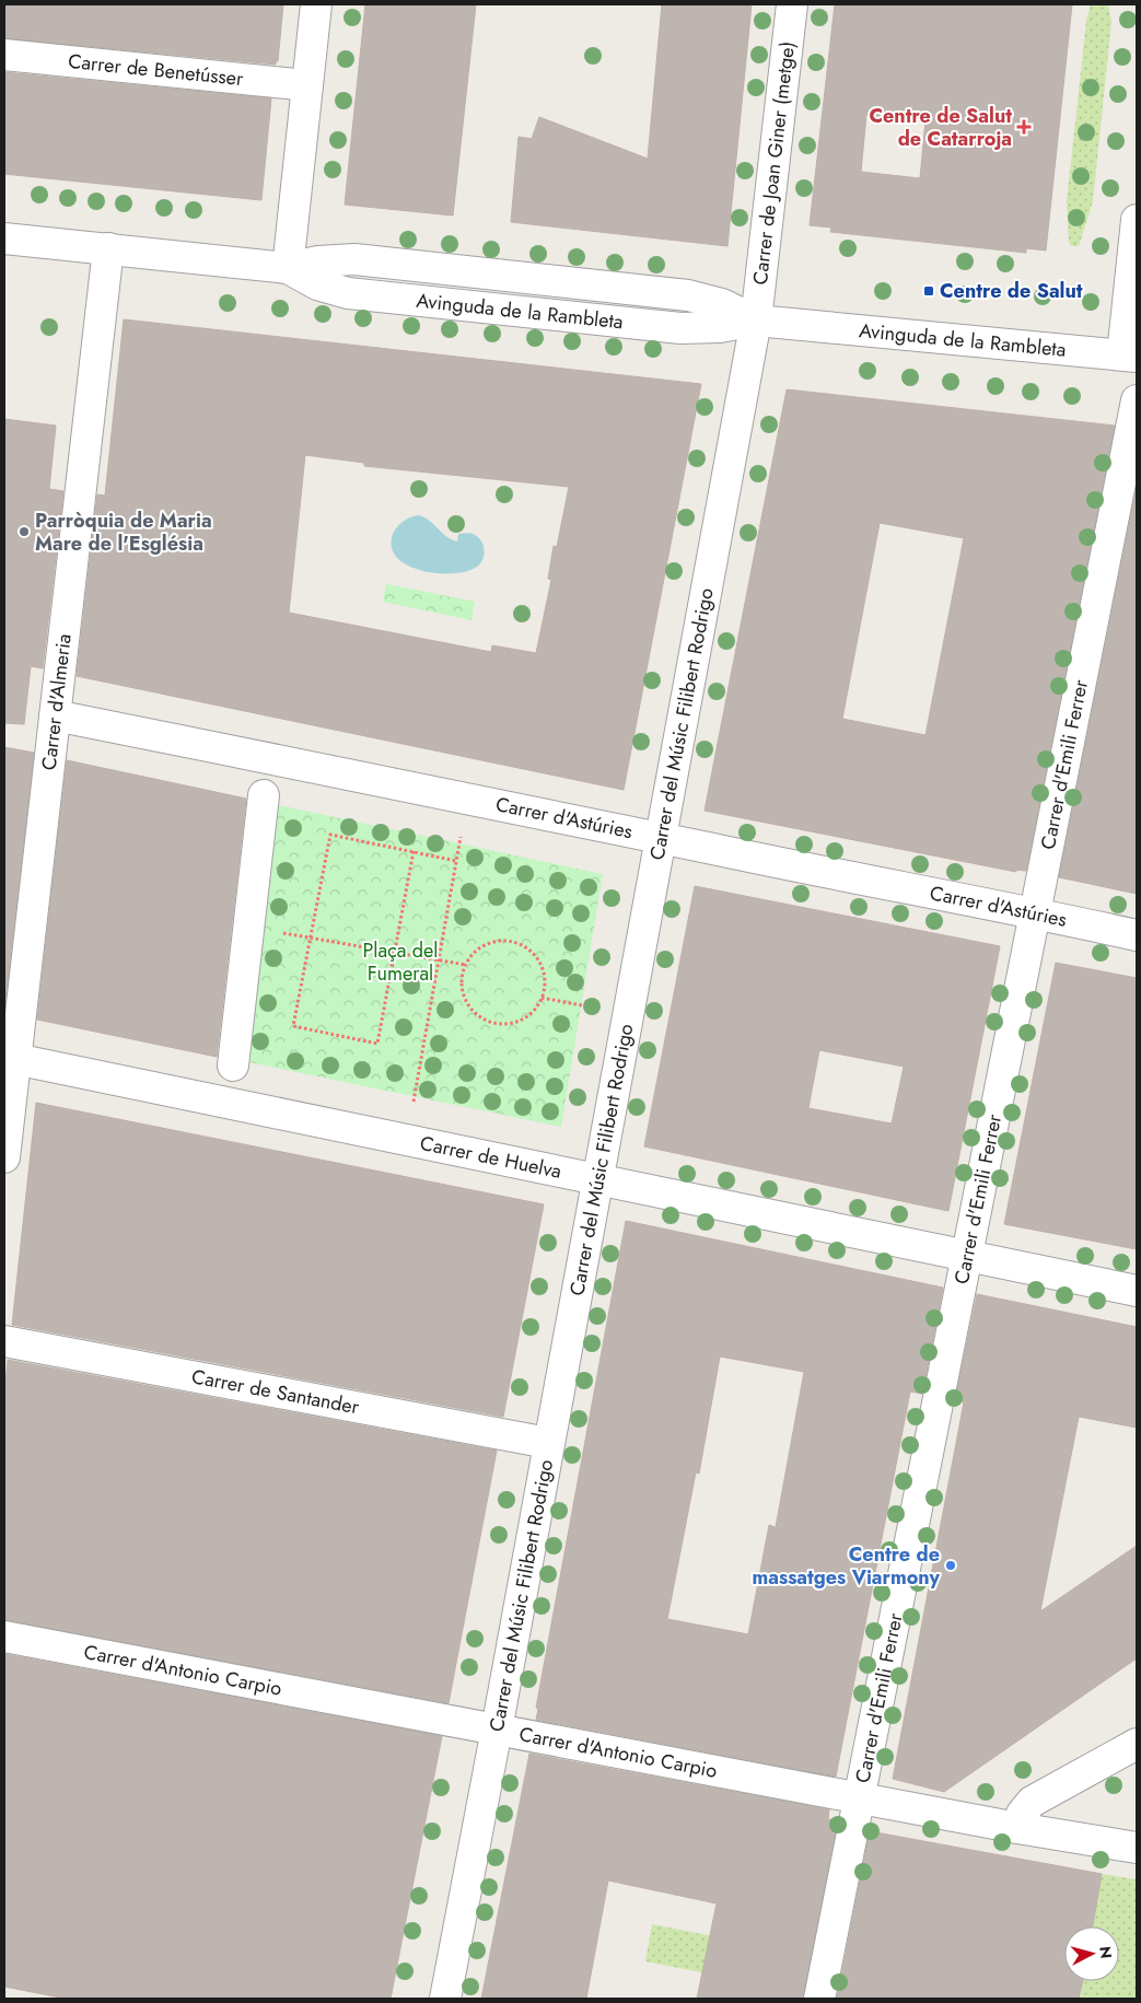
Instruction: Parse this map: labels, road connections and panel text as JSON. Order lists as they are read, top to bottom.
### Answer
{
  "streets": {
    "street": [
      "Carrer de Benetússer",
      "Carrer de Joan Giner (metge)",
      "Avinguda de la Rambleta",
      "Carrer d'Almeria",
      "Carrer del Músic Filibert Rodrigo",
      "Carrer d'Emili Ferrer",
      "Carrer d'Astúries",
      "Carrer de Huelva",
      "Carrer de Santander",
      "Carrer d'Antonio Carpio"
    ]
  },
  "crossings": [
    ["Carrer de Joan Giner (metge)", "Avinguda de la Rambleta"],
    ["Carrer de Joan Giner (metge)", "Carrer del Músic Filibert Rodrigo"],
    ["Avinguda de la Rambleta", "Carrer d'Almeria"],
    ["Avinguda de la Rambleta", "Carrer del Músic Filibert Rodrigo"],
    ["Carrer d'Almeria", "Carrer d'Astúries"],
    ["Carrer d'Almeria", "Carrer de Huelva"],
    ["Carrer del Músic Filibert Rodrigo", "Carrer d'Astúries"],
    ["Carrer del Músic Filibert Rodrigo", "Carrer de Huelva"],
    ["Carrer del Músic Filibert Rodrigo", "Carrer de Santander"],
    ["Carrer del Músic Filibert Rodrigo", "Carrer d'Antonio Carpio"],
    ["Carrer d'Emili Ferrer", "Carrer d'Astúries"],
    ["Carrer d'Emili Ferrer", "Carrer de Huelva"],
    ["Carrer d'Emili Ferrer", "Carrer d'Antonio Carpio"]
  ],
  "parks": ["Plaça del Fumeral"],
  "places": {
    "health": ["Centre de Salut de Catarroja"],
    "transit": ["Centre de Salut"],
    "other": ["Parròquia de Maria Mare de l'Església", "Centre de massatges Viarmony"]
  },
  "north": "right"
}
